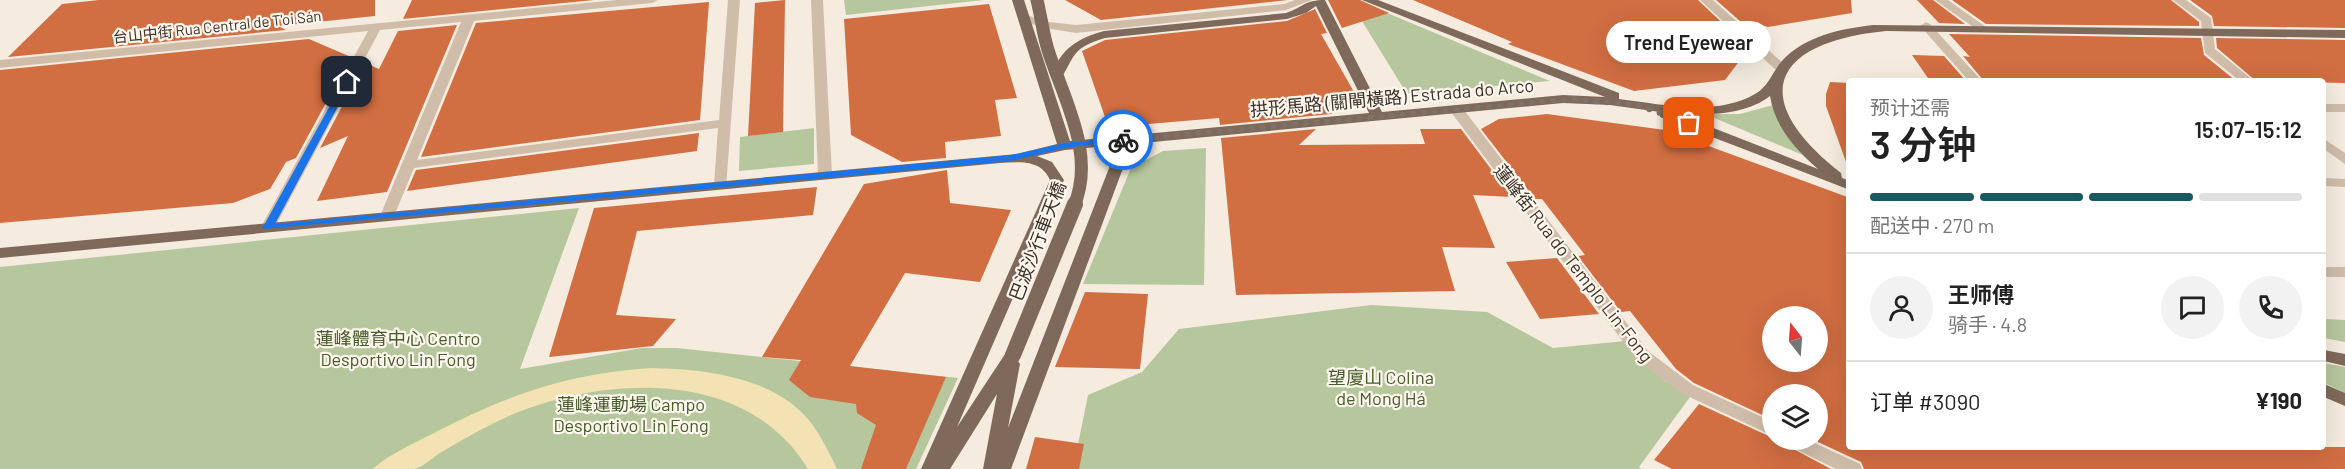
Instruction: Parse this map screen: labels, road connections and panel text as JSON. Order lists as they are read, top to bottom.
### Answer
{
  "streets": {
    "main road": ["拱形馬路 (關閘橫路) Estrada do Arco", "巴波沙行車天橋"],
    "street": ["台山中街 Rua Central de T'oi Sán", "蓮峰街 Rua do Templo Lin-Fong"]
  },
  "crossings": [
    ["拱形馬路 (關閘橫路) Estrada do Arco", "蓮峰街 Rua do Templo Lin-Fong"]
  ],
  "parks": ["蓮峰體育中心 Centro Desportivo Lin Fong", "望廈山 Colina de Mong Há", "蓮峰運動場 Campo Desportivo Lin Fong"],
  "places": ["Trend Eyewear"],
  "north": "top",
  "page": {
    "bubble": "Trend Eyewear",
    "heading": ["3 分钟", "预计还需", "15:07–15:12"],
    "panel": [
      "王师傅",
      "骑手 · 4.8",
      "订单 #3090",
      "¥190"
    ],
    "bar": "配送中 · 270 m"
  }
}
